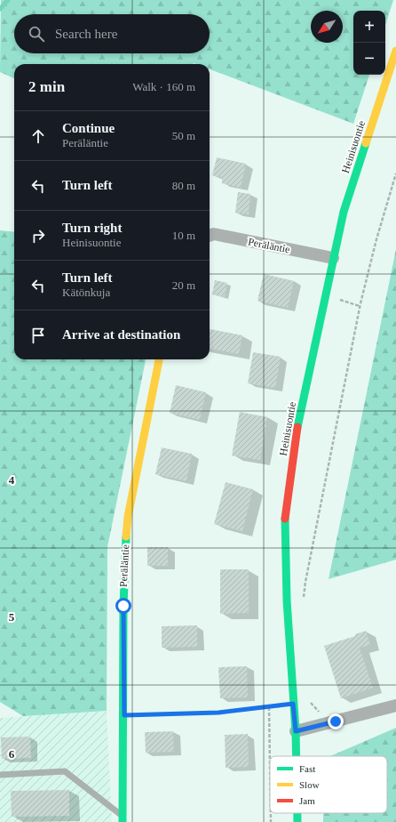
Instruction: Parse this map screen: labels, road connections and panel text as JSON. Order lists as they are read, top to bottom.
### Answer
{
  "streets": {
    "street": ["Heinisuontie", "Peräläntie"]
  },
  "crossings": [
    ["Heinisuontie", "Peräläntie"]
  ],
  "legend": ["Fast", "Slow", "Jam"],
  "north": "bottom left",
  "page": {
    "map_buttons": ["+", "−"],
    "search": "Search here",
    "heading": ["2 min", "Walk · 160 m"],
    "list": [
      ["Continue", "Peräläntie", "50 m"],
      ["Turn left", "80 m"],
      ["Turn right", "Heinisuontie", "10 m"],
      ["Turn left", "Kätönkuja", "20 m"],
      "Arrive at destination"
    ]
  },
  "grid": {
    "rows": ["4", "5", "6"]
  }
}
